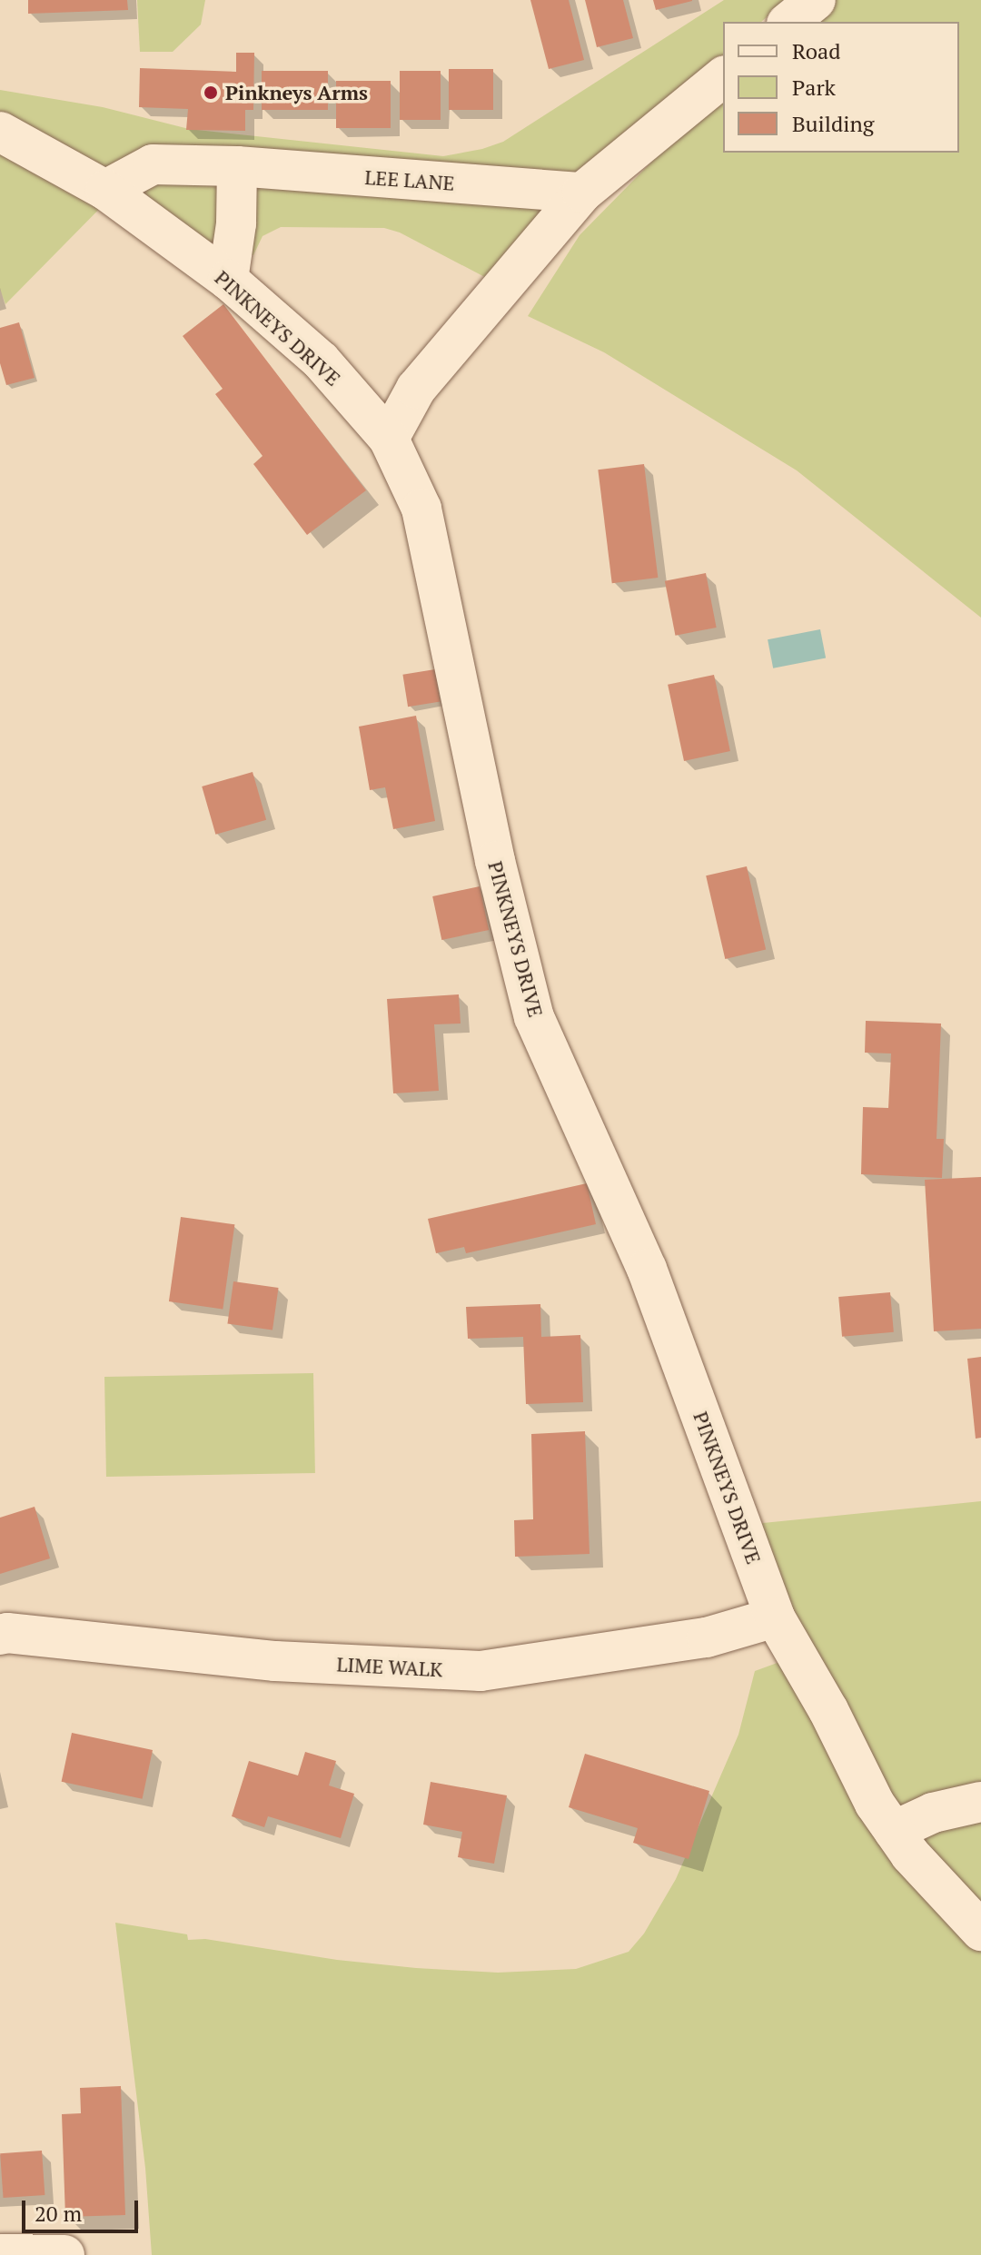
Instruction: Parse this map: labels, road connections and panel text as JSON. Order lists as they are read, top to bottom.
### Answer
{
  "streets": {
    "street": ["LEE LANE", "PINKNEYS DRIVE", "LIME WALK"]
  },
  "crossings": [
    ["LEE LANE", "PINKNEYS DRIVE"],
    ["PINKNEYS DRIVE", "LIME WALK"]
  ],
  "places": ["Pinkneys Arms"],
  "legend": ["Road", "Park", "Building"],
  "scale_bar": "20 m"
}
